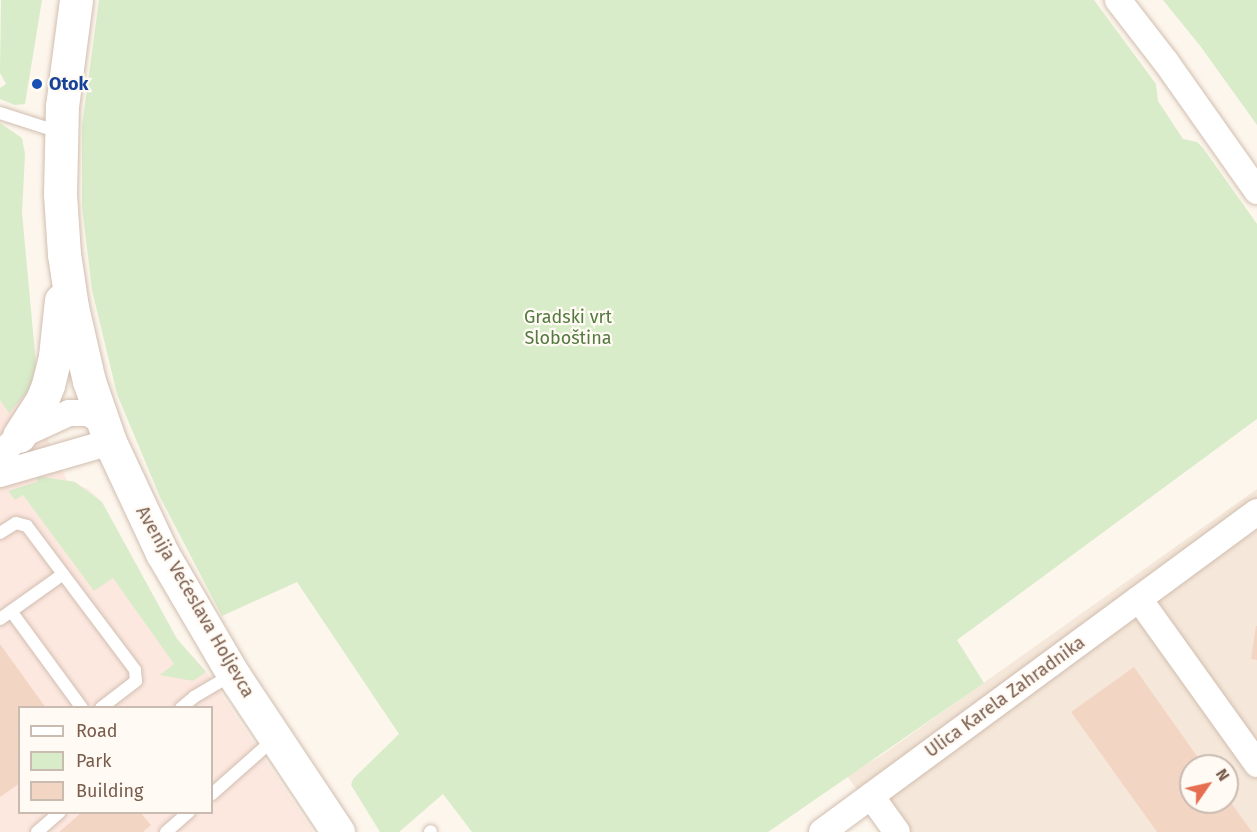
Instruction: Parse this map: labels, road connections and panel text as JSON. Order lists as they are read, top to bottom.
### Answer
{
  "streets": {
    "street": ["Avenija Većeslava Holjevca", "Ulica Karela Zahradnika"]
  },
  "parks": ["Gradski vrt Sloboština"],
  "places": ["Otok"],
  "legend": ["Road", "Park", "Building"],
  "north": "top right"
}
